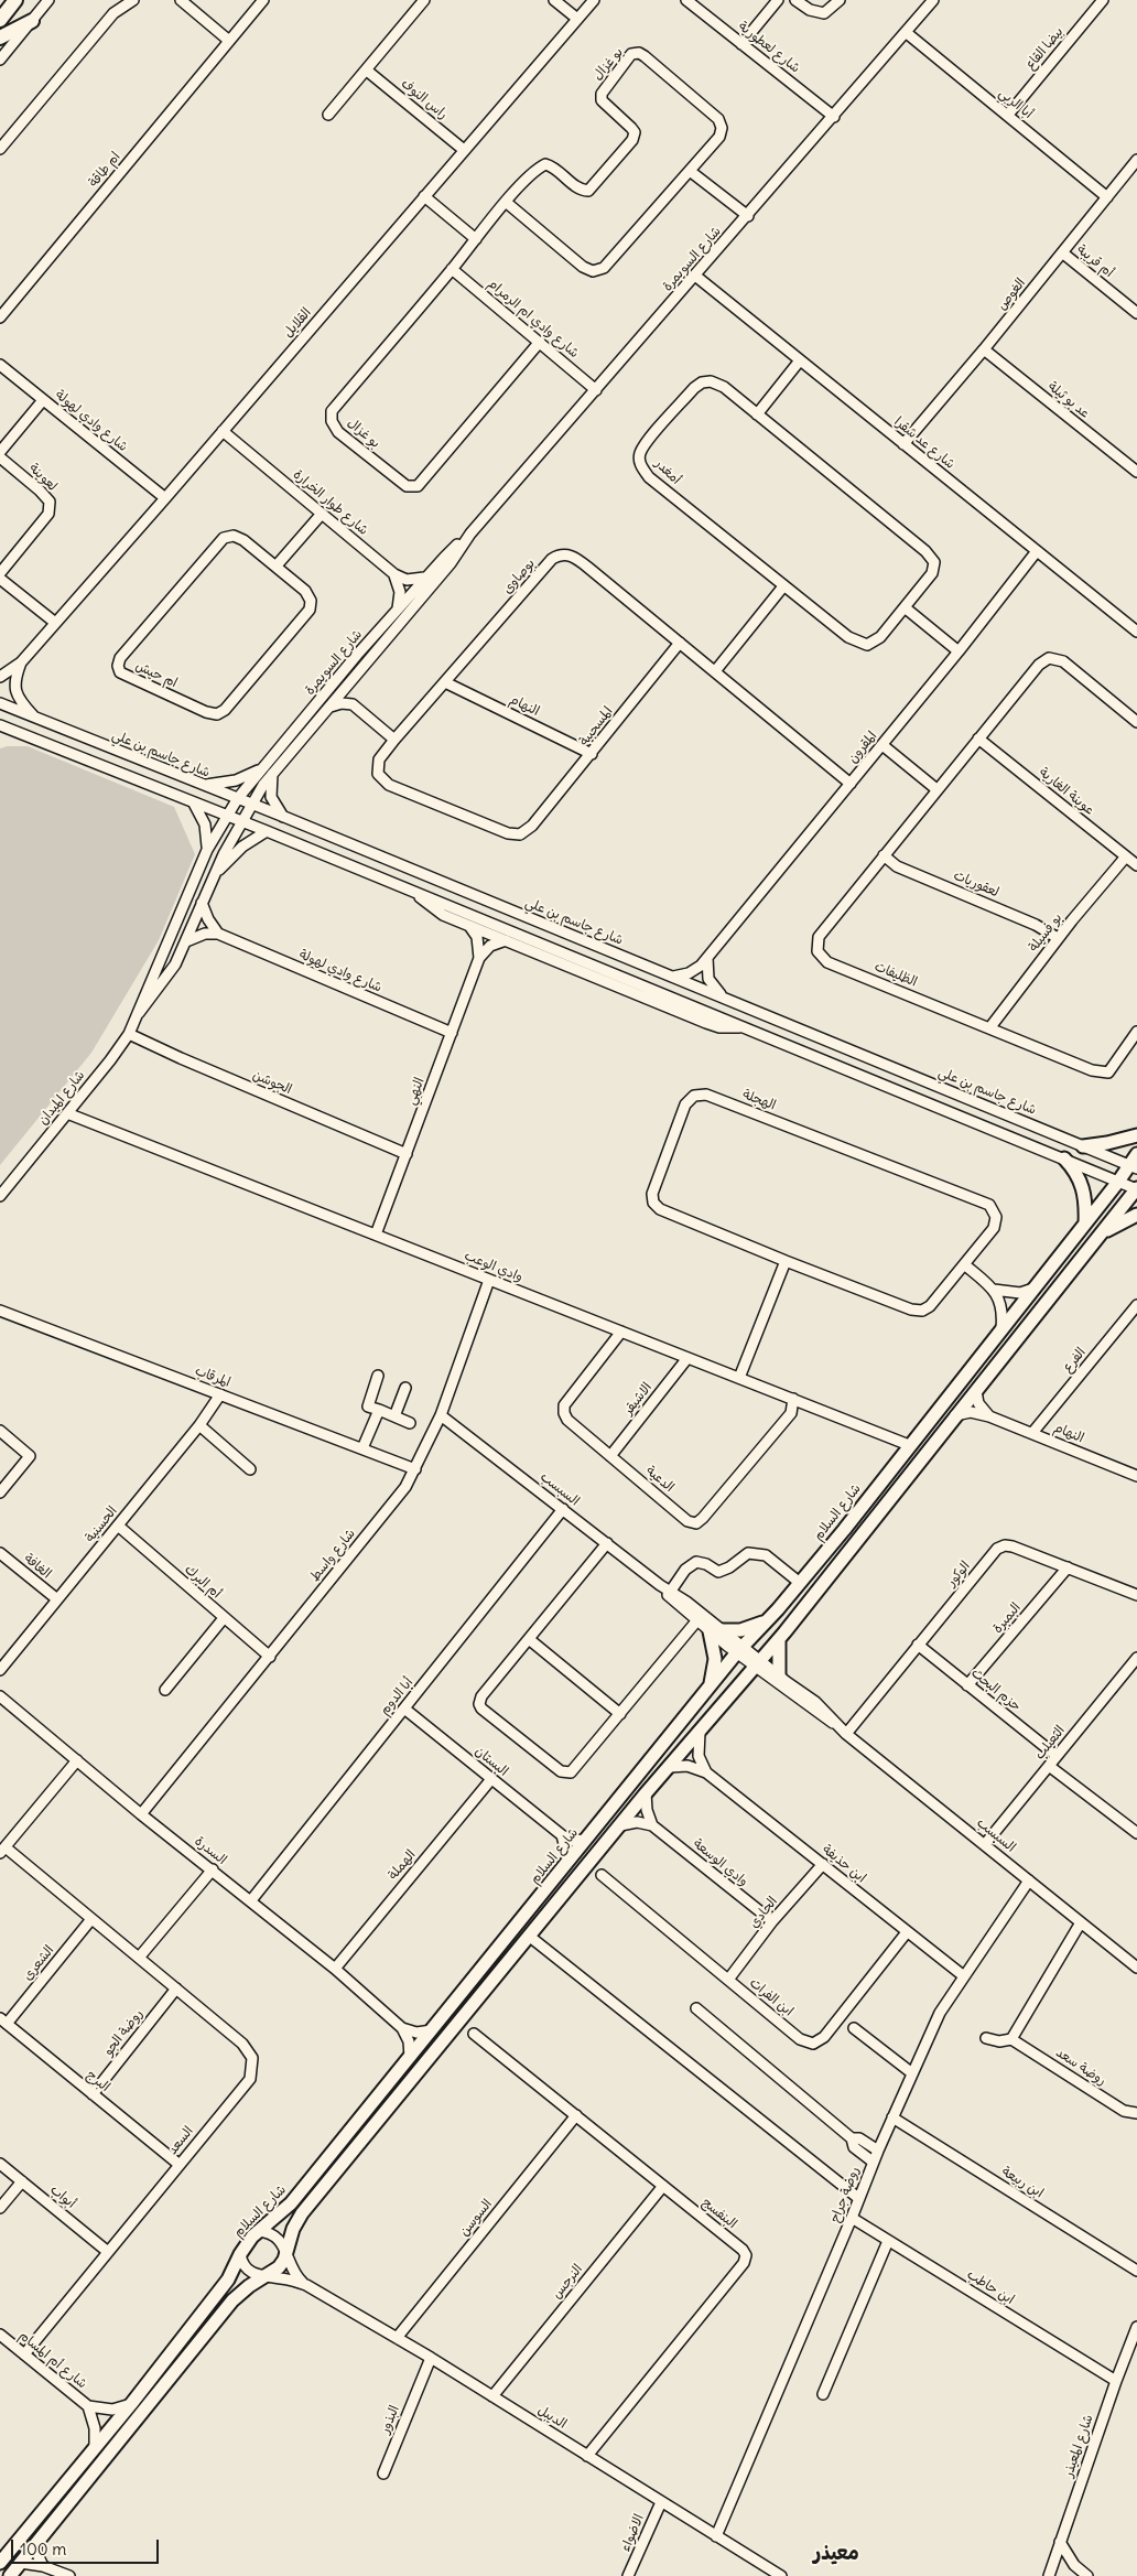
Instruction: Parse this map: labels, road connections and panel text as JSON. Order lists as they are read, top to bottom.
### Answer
{
  "streets": {
    "main road": ["شارع السلام"],
    "street": [
      "شارع لعطورية",
      "بيضا القاع",
      "بو غزال",
      "راس النوف",
      "أبا الربي",
      "ام طاقة",
      "شارع السويمرة",
      "أم قريبة",
      "الغوص",
      "شارع وادي ام الرمرام",
      "القلايل",
      "عد بو ثيلة",
      "شارع وادي لهولة",
      "شارع عد شقرا",
      "أمغدر",
      "لعوينة",
      "شارع طوار الخرارة",
      "بوصاوى",
      "ام حيش",
      "النهام",
      "المسحبية",
      "المقرون",
      "شارع جاسم بن علي",
      "عوينة الغارية",
      "لعقوريات",
      "بو فسيلة",
      "الظليفات",
      "الجوشن",
      "النهي",
      "شارع الميدان",
      "الهجلة",
      "وادي الوعب",
      "الفرع",
      "المرقاب",
      "الاشيقر",
      "الدعية",
      "السبسب",
      "الحسنية",
      "شارع واسط",
      "الغافة",
      "الوكور",
      "أم البرك",
      "البمبرة",
      "حزم البحث",
      "أبا الدوم",
      "الثعيلب",
      "البستان",
      "السدرة",
      "وادي الوسعة",
      "ابن حذيفة",
      "الهملة",
      "الجادي",
      "الشعرى",
      "ابن الفرات",
      "روضة الجو",
      "روضة سعد",
      "البرج",
      "السعد",
      "ابن ربيعة",
      "روضة جراح",
      "أبواب",
      "البنفسج",
      "السوسن",
      "النرجس",
      "ابن حاطب",
      "شارع أم المسام",
      "الديبل",
      "البذور",
      "شارع المعيذر",
      "الاضواء"
    ]
  },
  "crossings": [
    ["شارع لعطورية", "شارع السويمرة"],
    ["بيضا القاع", "أبا الربي"],
    ["بو غزال", "شارع وادي ام الرمرام"],
    ["راس النوف", "القلايل"],
    ["أبا الربي", "شارع السويمرة"],
    ["أبا الربي", "الغوص"],
    ["شارع السويمرة", "شارع وادي ام الرمرام"],
    ["شارع السويمرة", "شارع عد شقرا"],
    ["شارع السويمرة", "شارع طوار الخرارة"],
    ["شارع السويمرة", "شارع جاسم بن علي"],
    ["شارع السويمرة", "شارع الميدان"],
    ["أم قريبة", "الغوص"],
    ["الغوص", "عد بو ثيلة"],
    ["الغوص", "شارع عد شقرا"],
    ["القلايل", "شارع وادي لهولة"],
    ["القلايل", "شارع طوار الخرارة"],
    ["القلايل", "شارع جاسم بن علي"],
    ["شارع وادي لهولة", "النهي"],
    ["شارع عد شقرا", "المقرون"],
    ["بوصاوى", "النهام"],
    ["بوصاوى", "المسحبية"],
    ["بوصاوى", "المقرون"],
    ["النهام", "المسحبية"],
    ["النهام", "الفرع"],
    ["المقرون", "شارع جاسم بن علي"],
    ["شارع جاسم بن علي", "شارع السلام"],
    ["عوينة الغارية", "بو فسيلة"],
    ["عوينة الغارية", "الظليفات"],
    ["لعقوريات", "بو فسيلة"],
    ["لعقوريات", "الظليفات"],
    ["بو فسيلة", "الظليفات"],
    ["الجوشن", "النهي"],
    ["الجوشن", "شارع الميدان"],
    ["النهي", "وادي الوعب"],
    ["شارع الميدان", "وادي الوعب"],
    ["وادي الوعب", "الاشيقر"],
    ["وادي الوعب", "الدعية"],
    ["وادي الوعب", "شارع السلام"],
    ["وادي الوعب", "شارع واسط"],
    ["المرقاب", "الحسنية"],
    ["المرقاب", "شارع واسط"],
    ["الاشيقر", "الدعية"],
    ["السبسب", "شارع السلام"],
    ["السبسب", "شارع واسط"],
    ["السبسب", "الوكور"],
    ["السبسب", "أبا الدوم"],
    ["السبسب", "الثعيلب"],
    ["السبسب", "روضة جراح"],
    ["شارع السلام", "البستان"],
    ["شارع السلام", "شارع أم المسام"],
    ["شارع السلام", "الديبل"],
    ["الحسنية", "الغافة"],
    ["الحسنية", "أم البرك"],
    ["شارع واسط", "أم البرك"],
    ["شارع واسط", "السدرة"],
    ["الوكور", "البمبرة"],
    ["الوكور", "حزم البحث"],
    ["البمبرة", "حزم البحث"],
    ["حزم البحث", "الثعيلب"],
    ["أبا الدوم", "البستان"],
    ["أبا الدوم", "السدرة"],
    ["البستان", "الهملة"],
    ["السدرة", "الهملة"],
    ["وادي الوسعة", "الجادي"],
    ["ابن حذيفة", "الجادي"],
    ["ابن حذيفة", "ابن الفرات"],
    ["ابن حذيفة", "روضة جراح"],
    ["الجادي", "ابن الفرات"],
    ["الشعرى", "البرج"],
    ["الشعرى", "السعد"],
    ["روضة الجو", "البرج"],
    ["روضة الجو", "السعد"],
    ["البرج", "السعد"],
    ["السعد", "أبواب"],
    ["السعد", "شارع أم المسام"],
    ["ابن ربيعة", "روضة جراح"],
    ["روضة جراح", "ابن حاطب"],
    ["روضة جراح", "الديبل"],
    ["البنفسج", "السوسن"],
    ["البنفسج", "النرجس"],
    ["البنفسج", "الديبل"],
    ["السوسن", "الديبل"],
    ["النرجس", "الديبل"],
    ["ابن حاطب", "شارع المعيذر"],
    ["الديبل", "البذور"],
    ["الديبل", "الاضواء"]
  ],
  "districts": ["معيذر"],
  "scale_bar": "100 m"
}
